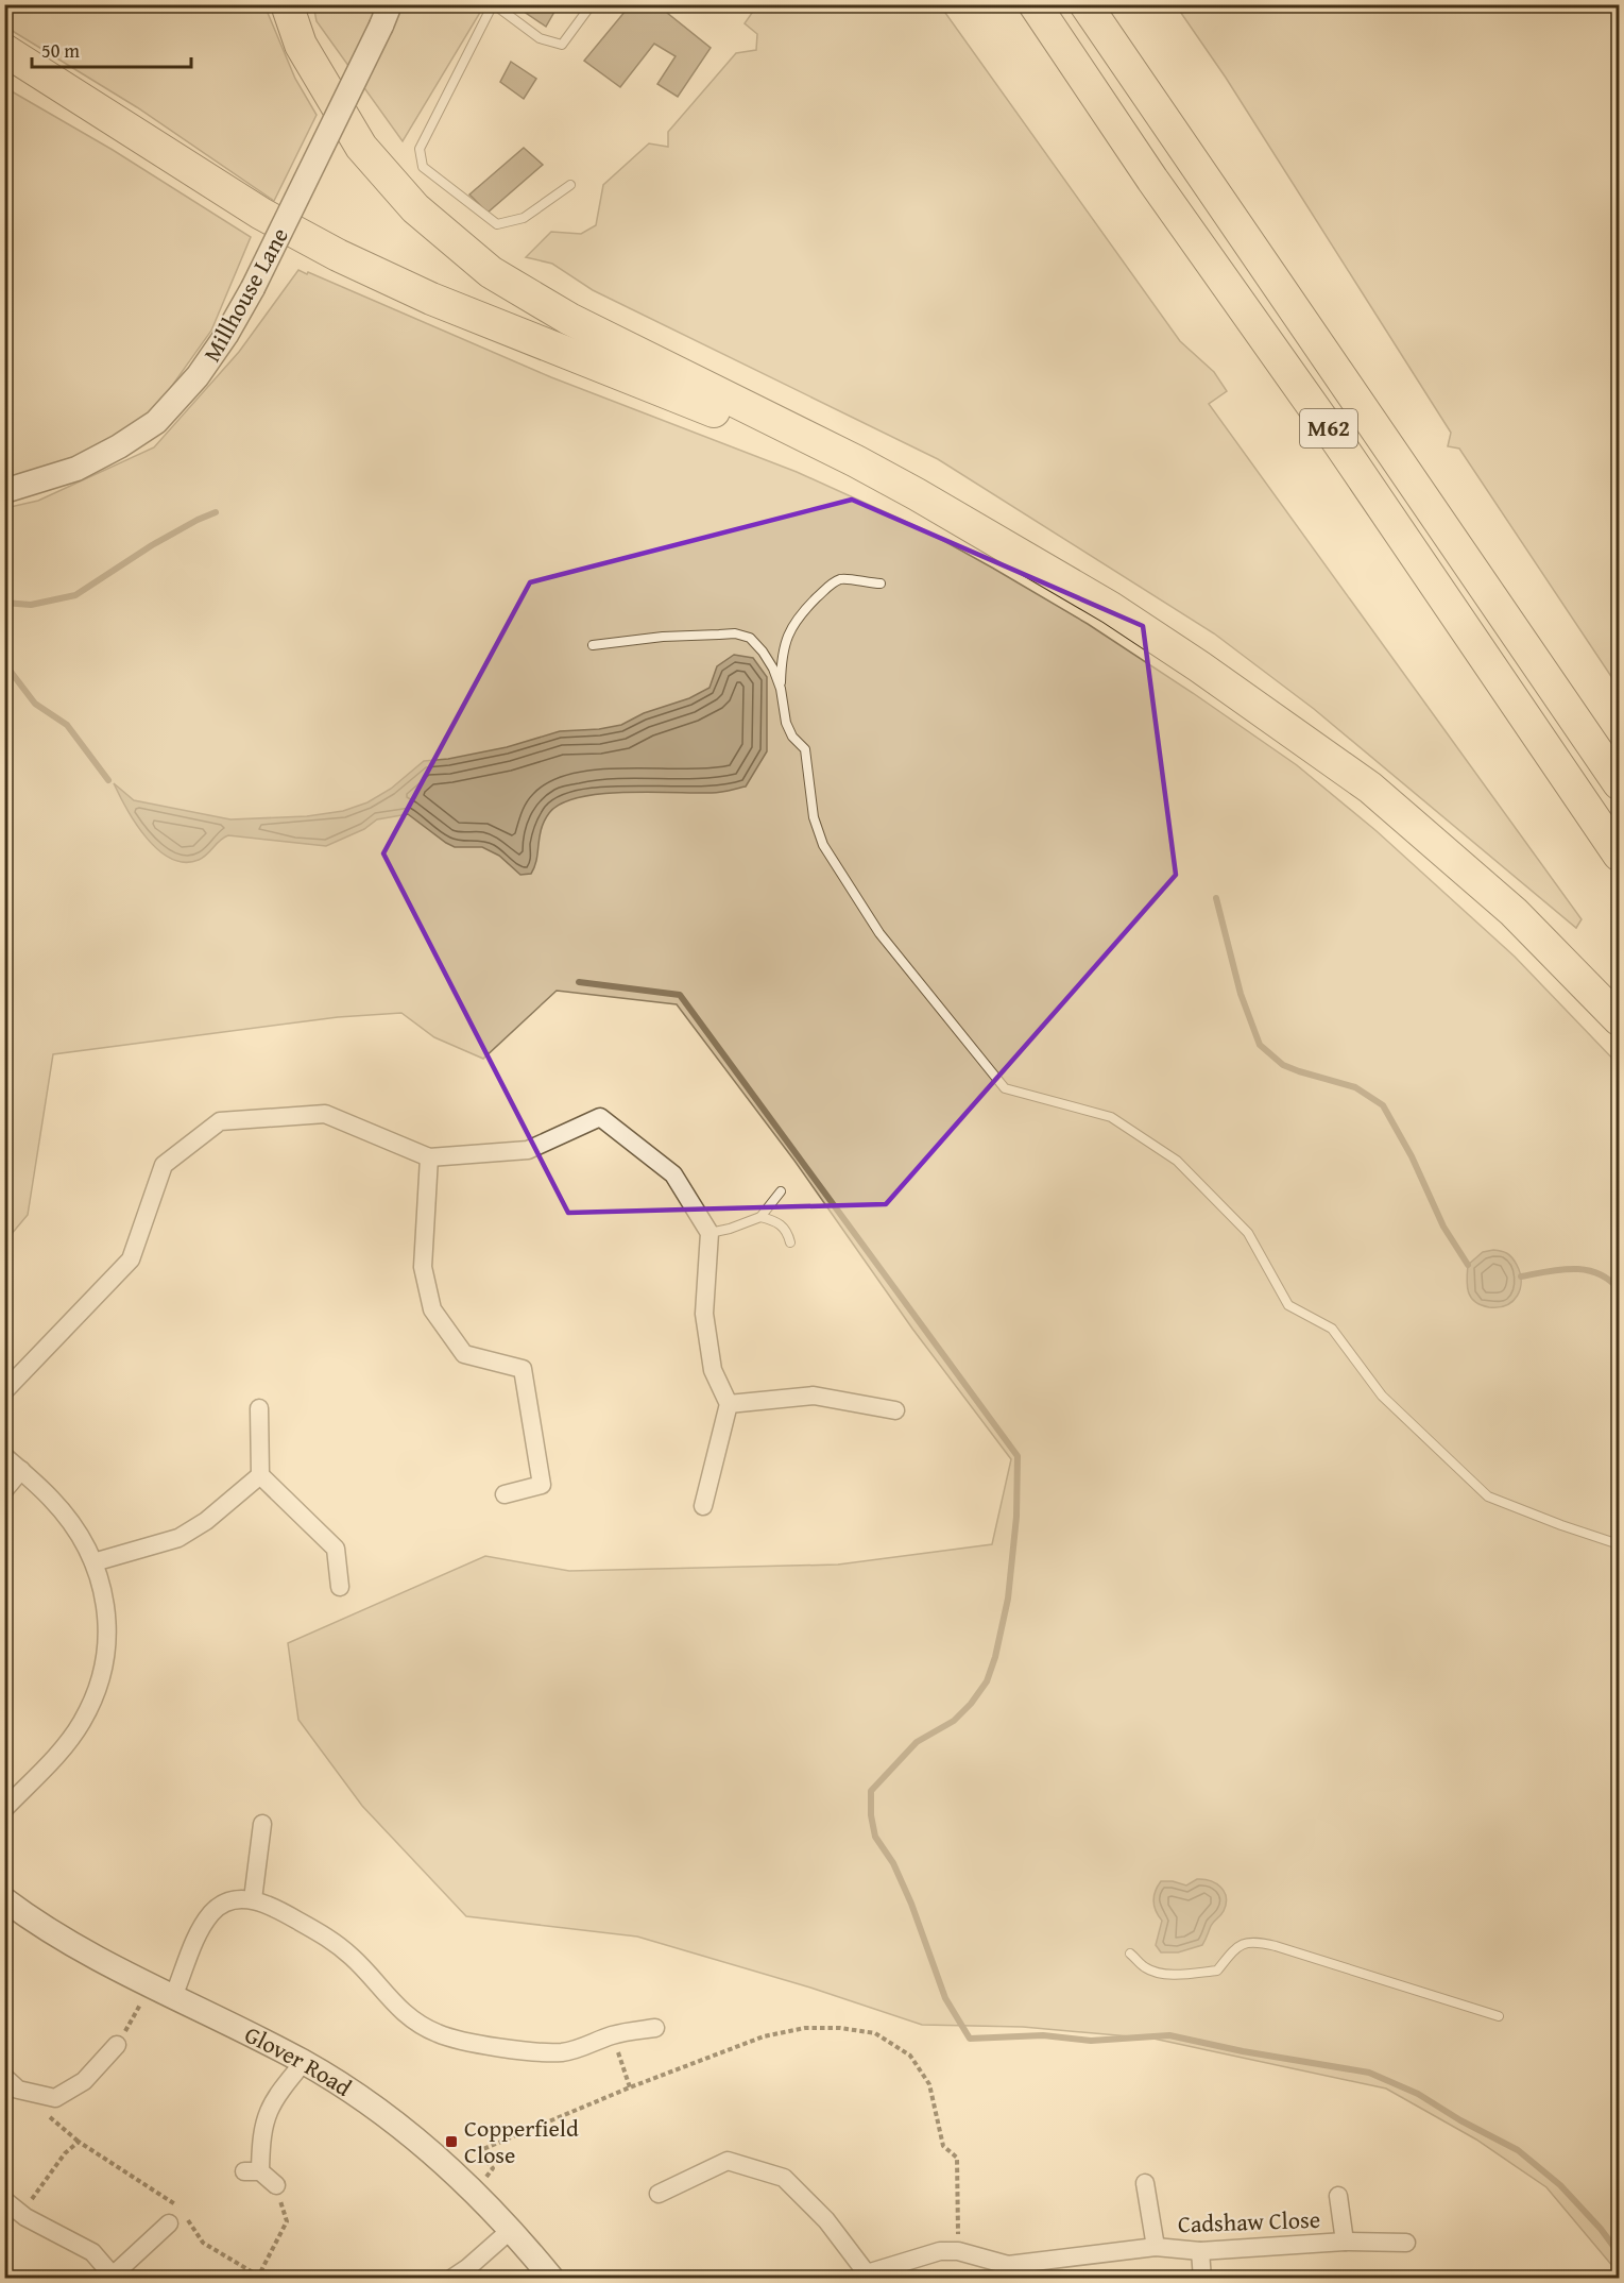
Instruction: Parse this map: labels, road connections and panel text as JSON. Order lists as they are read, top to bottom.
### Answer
{
  "streets": {
    "highway": ["M62"],
    "street": ["Millhouse Lane", "Glover Road", "Cadshaw Close"]
  },
  "places": {
    "transit": ["Copperfield Close"]
  },
  "scale_bar": "50 m"
}
